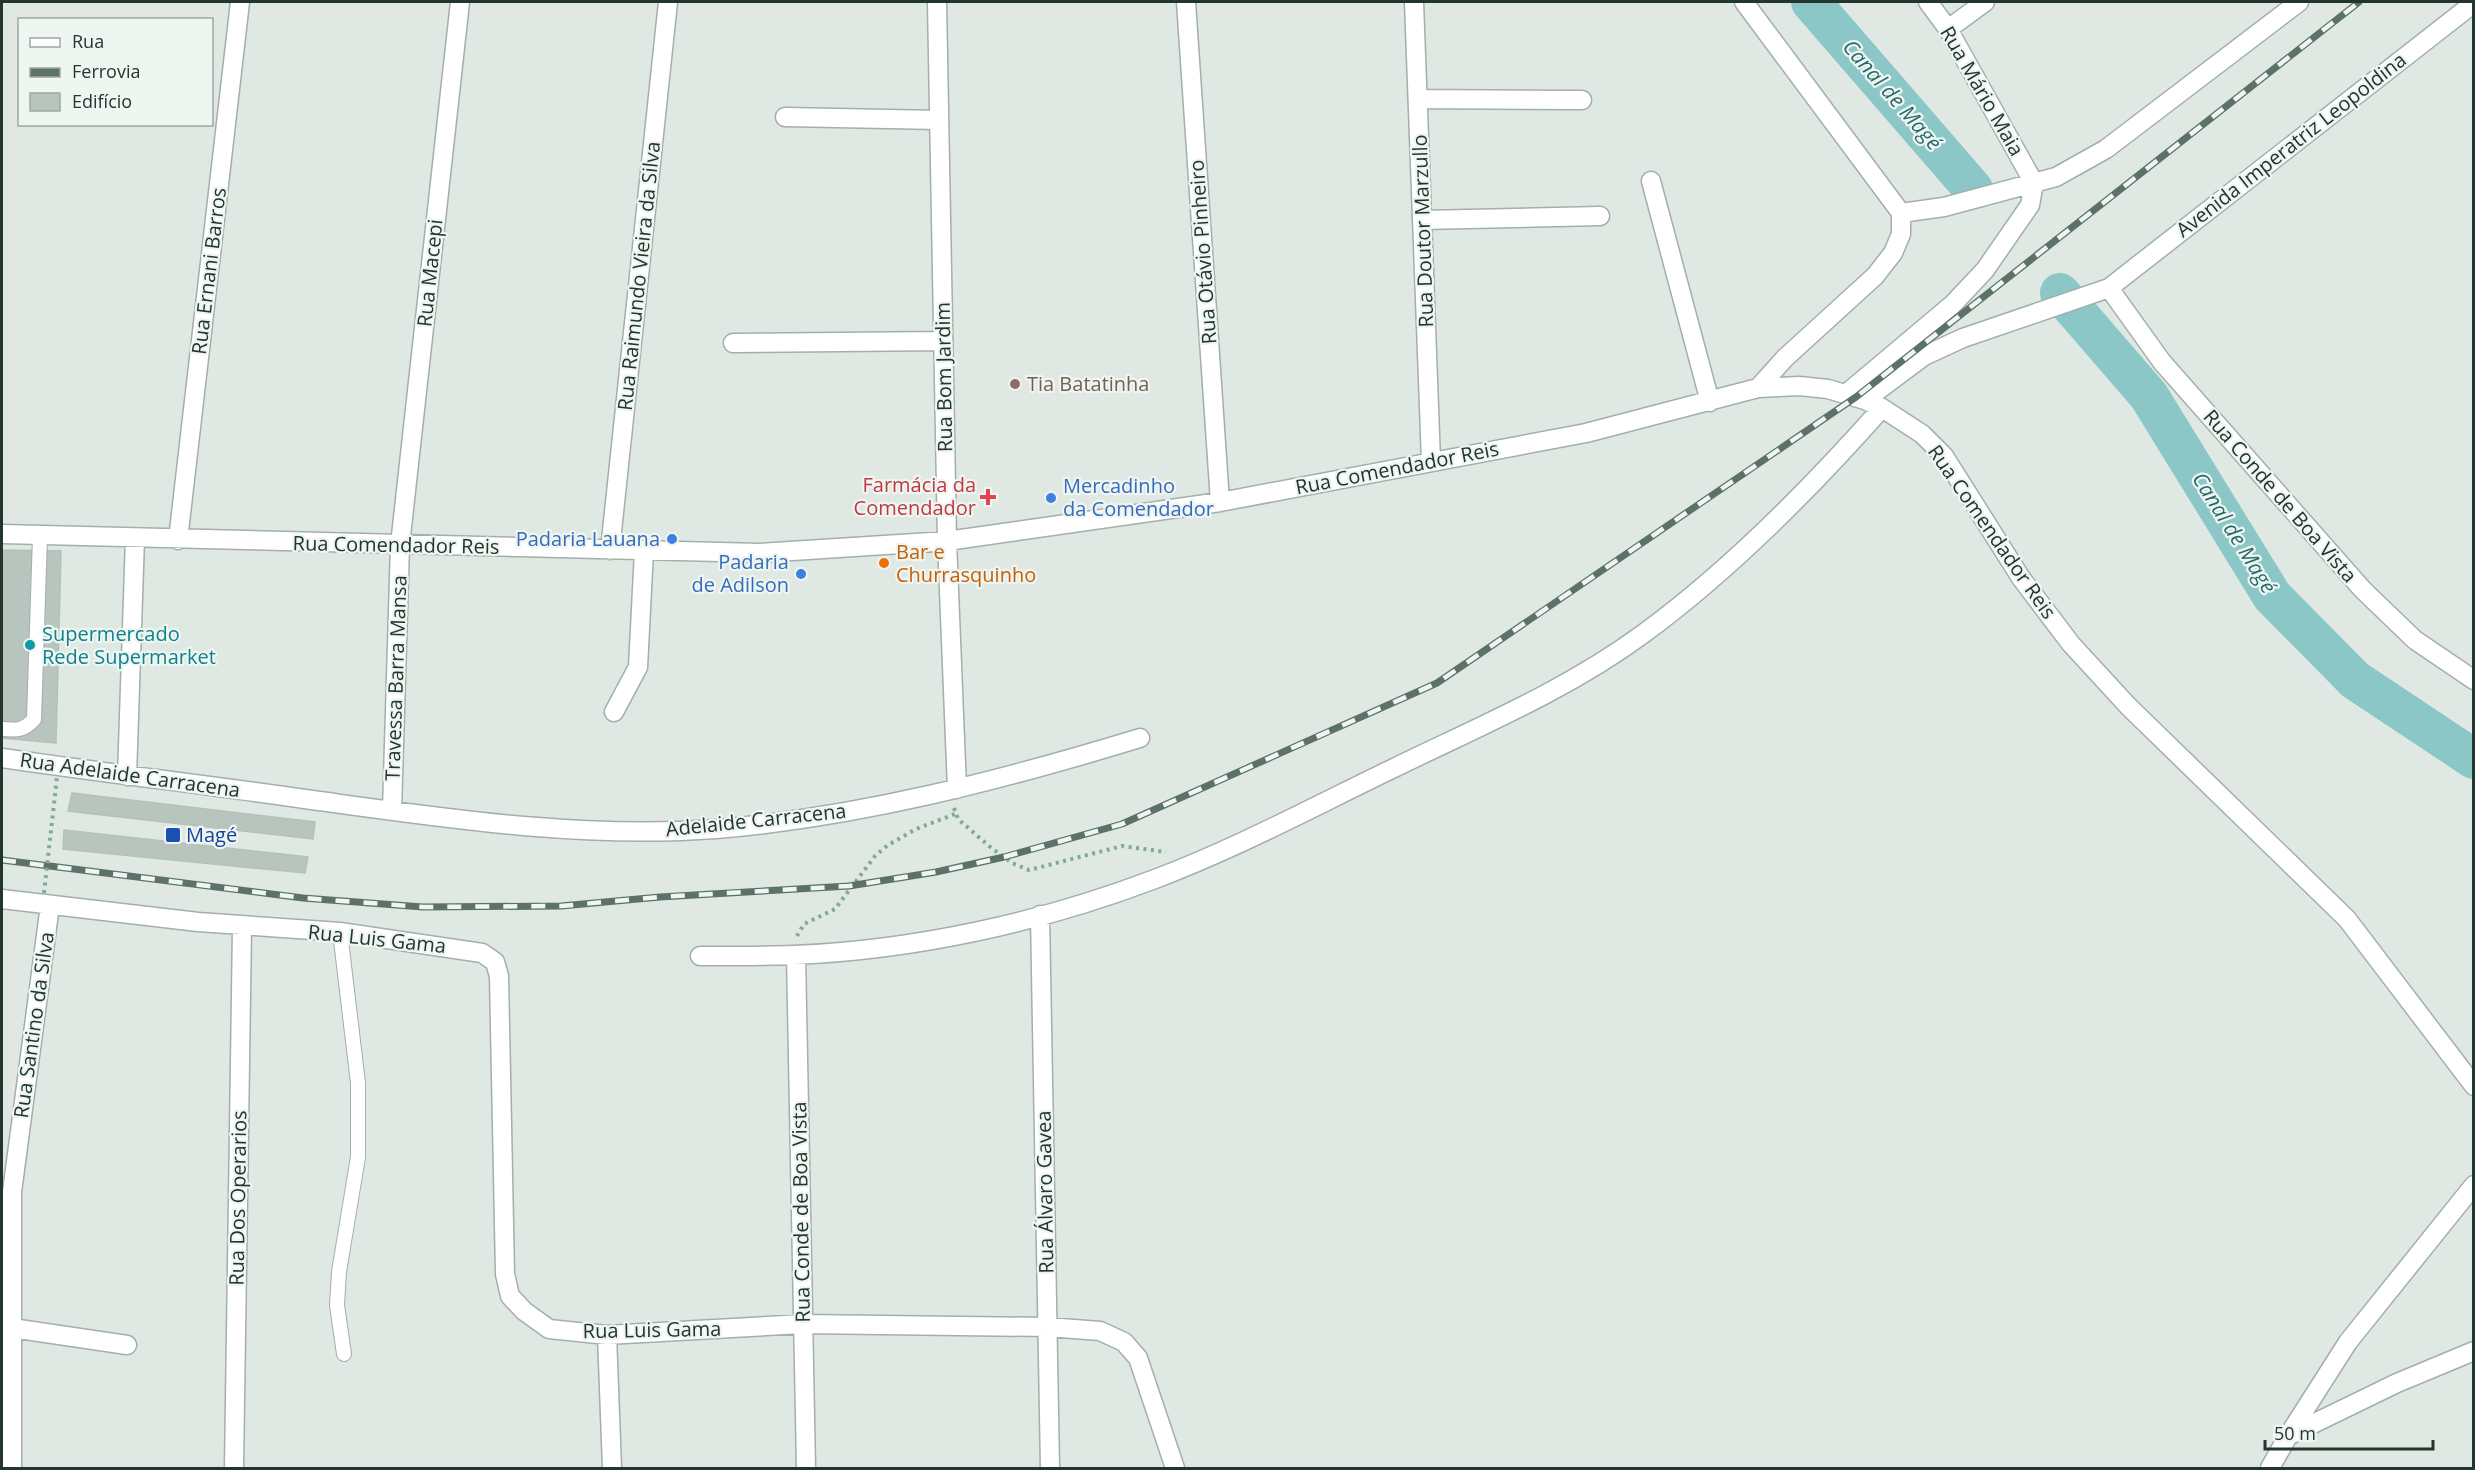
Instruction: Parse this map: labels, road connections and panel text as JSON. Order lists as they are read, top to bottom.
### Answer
{
  "streets": {
    "street": [
      "Rua Mário Maia",
      "Avenida Imperatriz Leopoldina",
      "Rua Doutor Marzullo",
      "Rua Otávio Pinheiro",
      "Rua Ernani Barros",
      "Rua Macepi",
      "Rua Raimundo Vieira da Silva",
      "Rua Bom Jardim",
      "Rua Comendador Reis",
      "Rua Conde de Boa Vista",
      "Travessa Barra Mansa",
      "Rua Adelaide Carracena",
      "Adelaide Carracena",
      "Rua Luis Gama",
      "Rua Santino da Silva",
      "Rua Álvaro Gavea",
      "Rua Dos Operarios"
    ]
  },
  "crossings": [
    ["Avenida Imperatriz Leopoldina", "Rua Comendador Reis"],
    ["Avenida Imperatriz Leopoldina", "Rua Conde de Boa Vista"],
    ["Rua Doutor Marzullo", "Rua Comendador Reis"],
    ["Rua Otávio Pinheiro", "Rua Comendador Reis"],
    ["Rua Ernani Barros", "Rua Comendador Reis"],
    ["Rua Macepi", "Rua Comendador Reis"],
    ["Rua Macepi", "Travessa Barra Mansa"],
    ["Rua Raimundo Vieira da Silva", "Rua Comendador Reis"],
    ["Rua Bom Jardim", "Rua Comendador Reis"],
    ["Rua Bom Jardim", "Adelaide Carracena"],
    ["Rua Comendador Reis", "Travessa Barra Mansa"],
    ["Rua Conde de Boa Vista", "Rua Luis Gama"],
    ["Travessa Barra Mansa", "Adelaide Carracena"],
    ["Rua Adelaide Carracena", "Adelaide Carracena"],
    ["Rua Luis Gama", "Rua Santino da Silva"],
    ["Rua Luis Gama", "Rua Álvaro Gavea"],
    ["Rua Luis Gama", "Rua Dos Operarios"]
  ],
  "water": ["Canal de Magé"],
  "places": {
    "other": [
      "Tia Batatinha",
      "Mercadinho da Comendador",
      "Padaria Lauana",
      "Bar e Churrasquinho",
      "Padaria de Adilson",
      "Supermercado Rede Supermarket"
    ],
    "health": ["Farmácia da Comendador"],
    "transit": ["Magé"]
  },
  "legend": ["Rua", "Ferrovia", "Edifício"],
  "scale_bar": "50 m"
}
